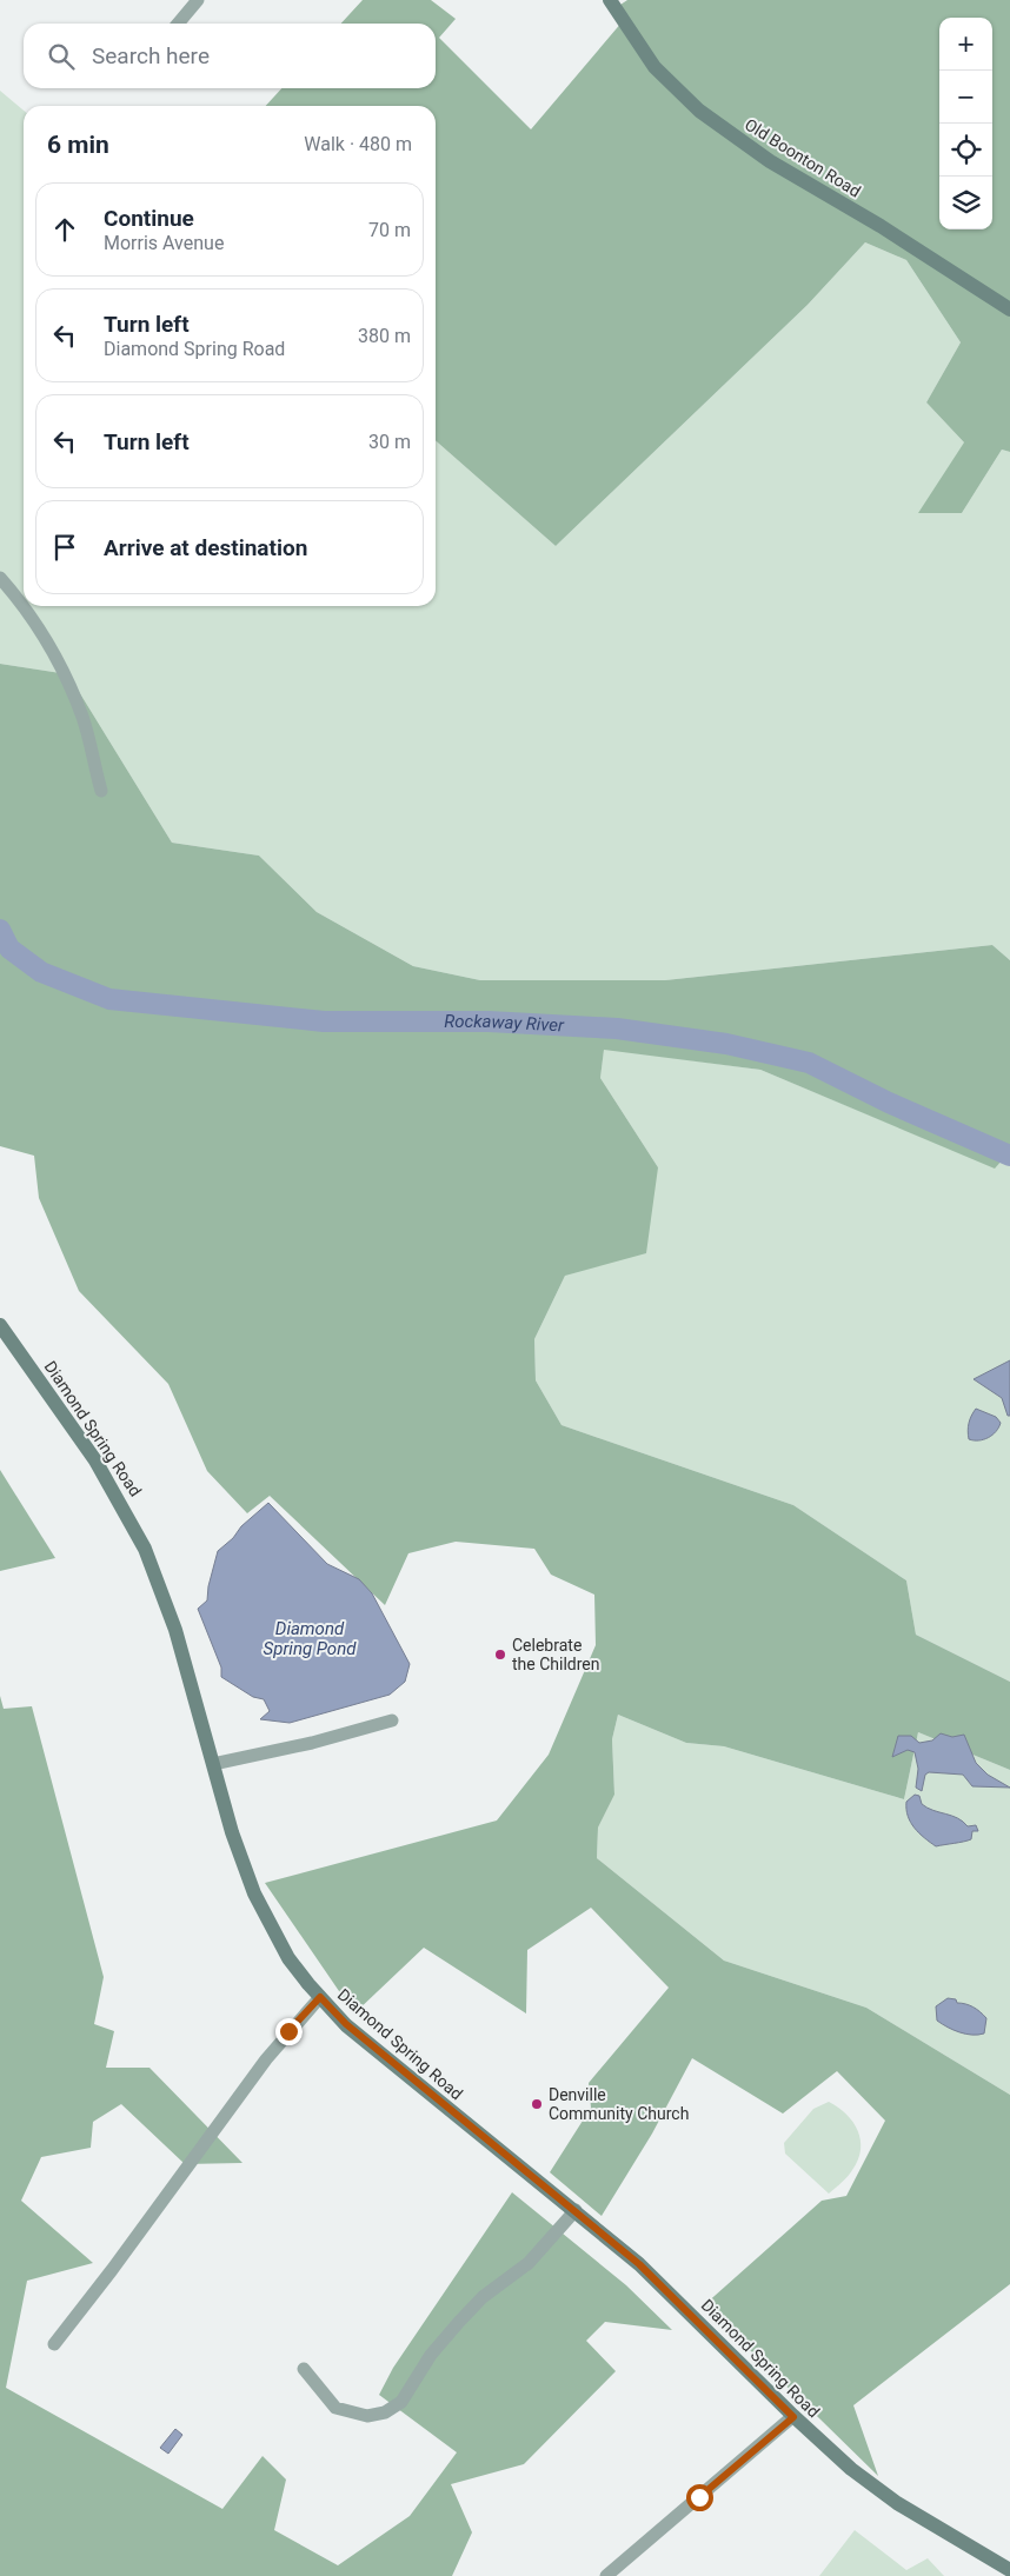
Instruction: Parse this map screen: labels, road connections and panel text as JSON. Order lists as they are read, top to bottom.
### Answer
{
  "streets": {
    "street": ["Old Boonton Road", "Diamond Spring Road"]
  },
  "water": ["Rockaway River", "Diamond Spring Pond"],
  "places": ["Celebrate the Children", "Denville Community Church"],
  "page": {
    "map_buttons": ["+", "−"],
    "search": "Search here",
    "heading": ["6 min", "Walk · 480 m"],
    "list": [
      ["Continue", "Morris Avenue", "70 m"],
      ["Turn left", "Diamond Spring Road", "380 m"],
      ["Turn left", "30 m"],
      "Arrive at destination"
    ]
  }
}
